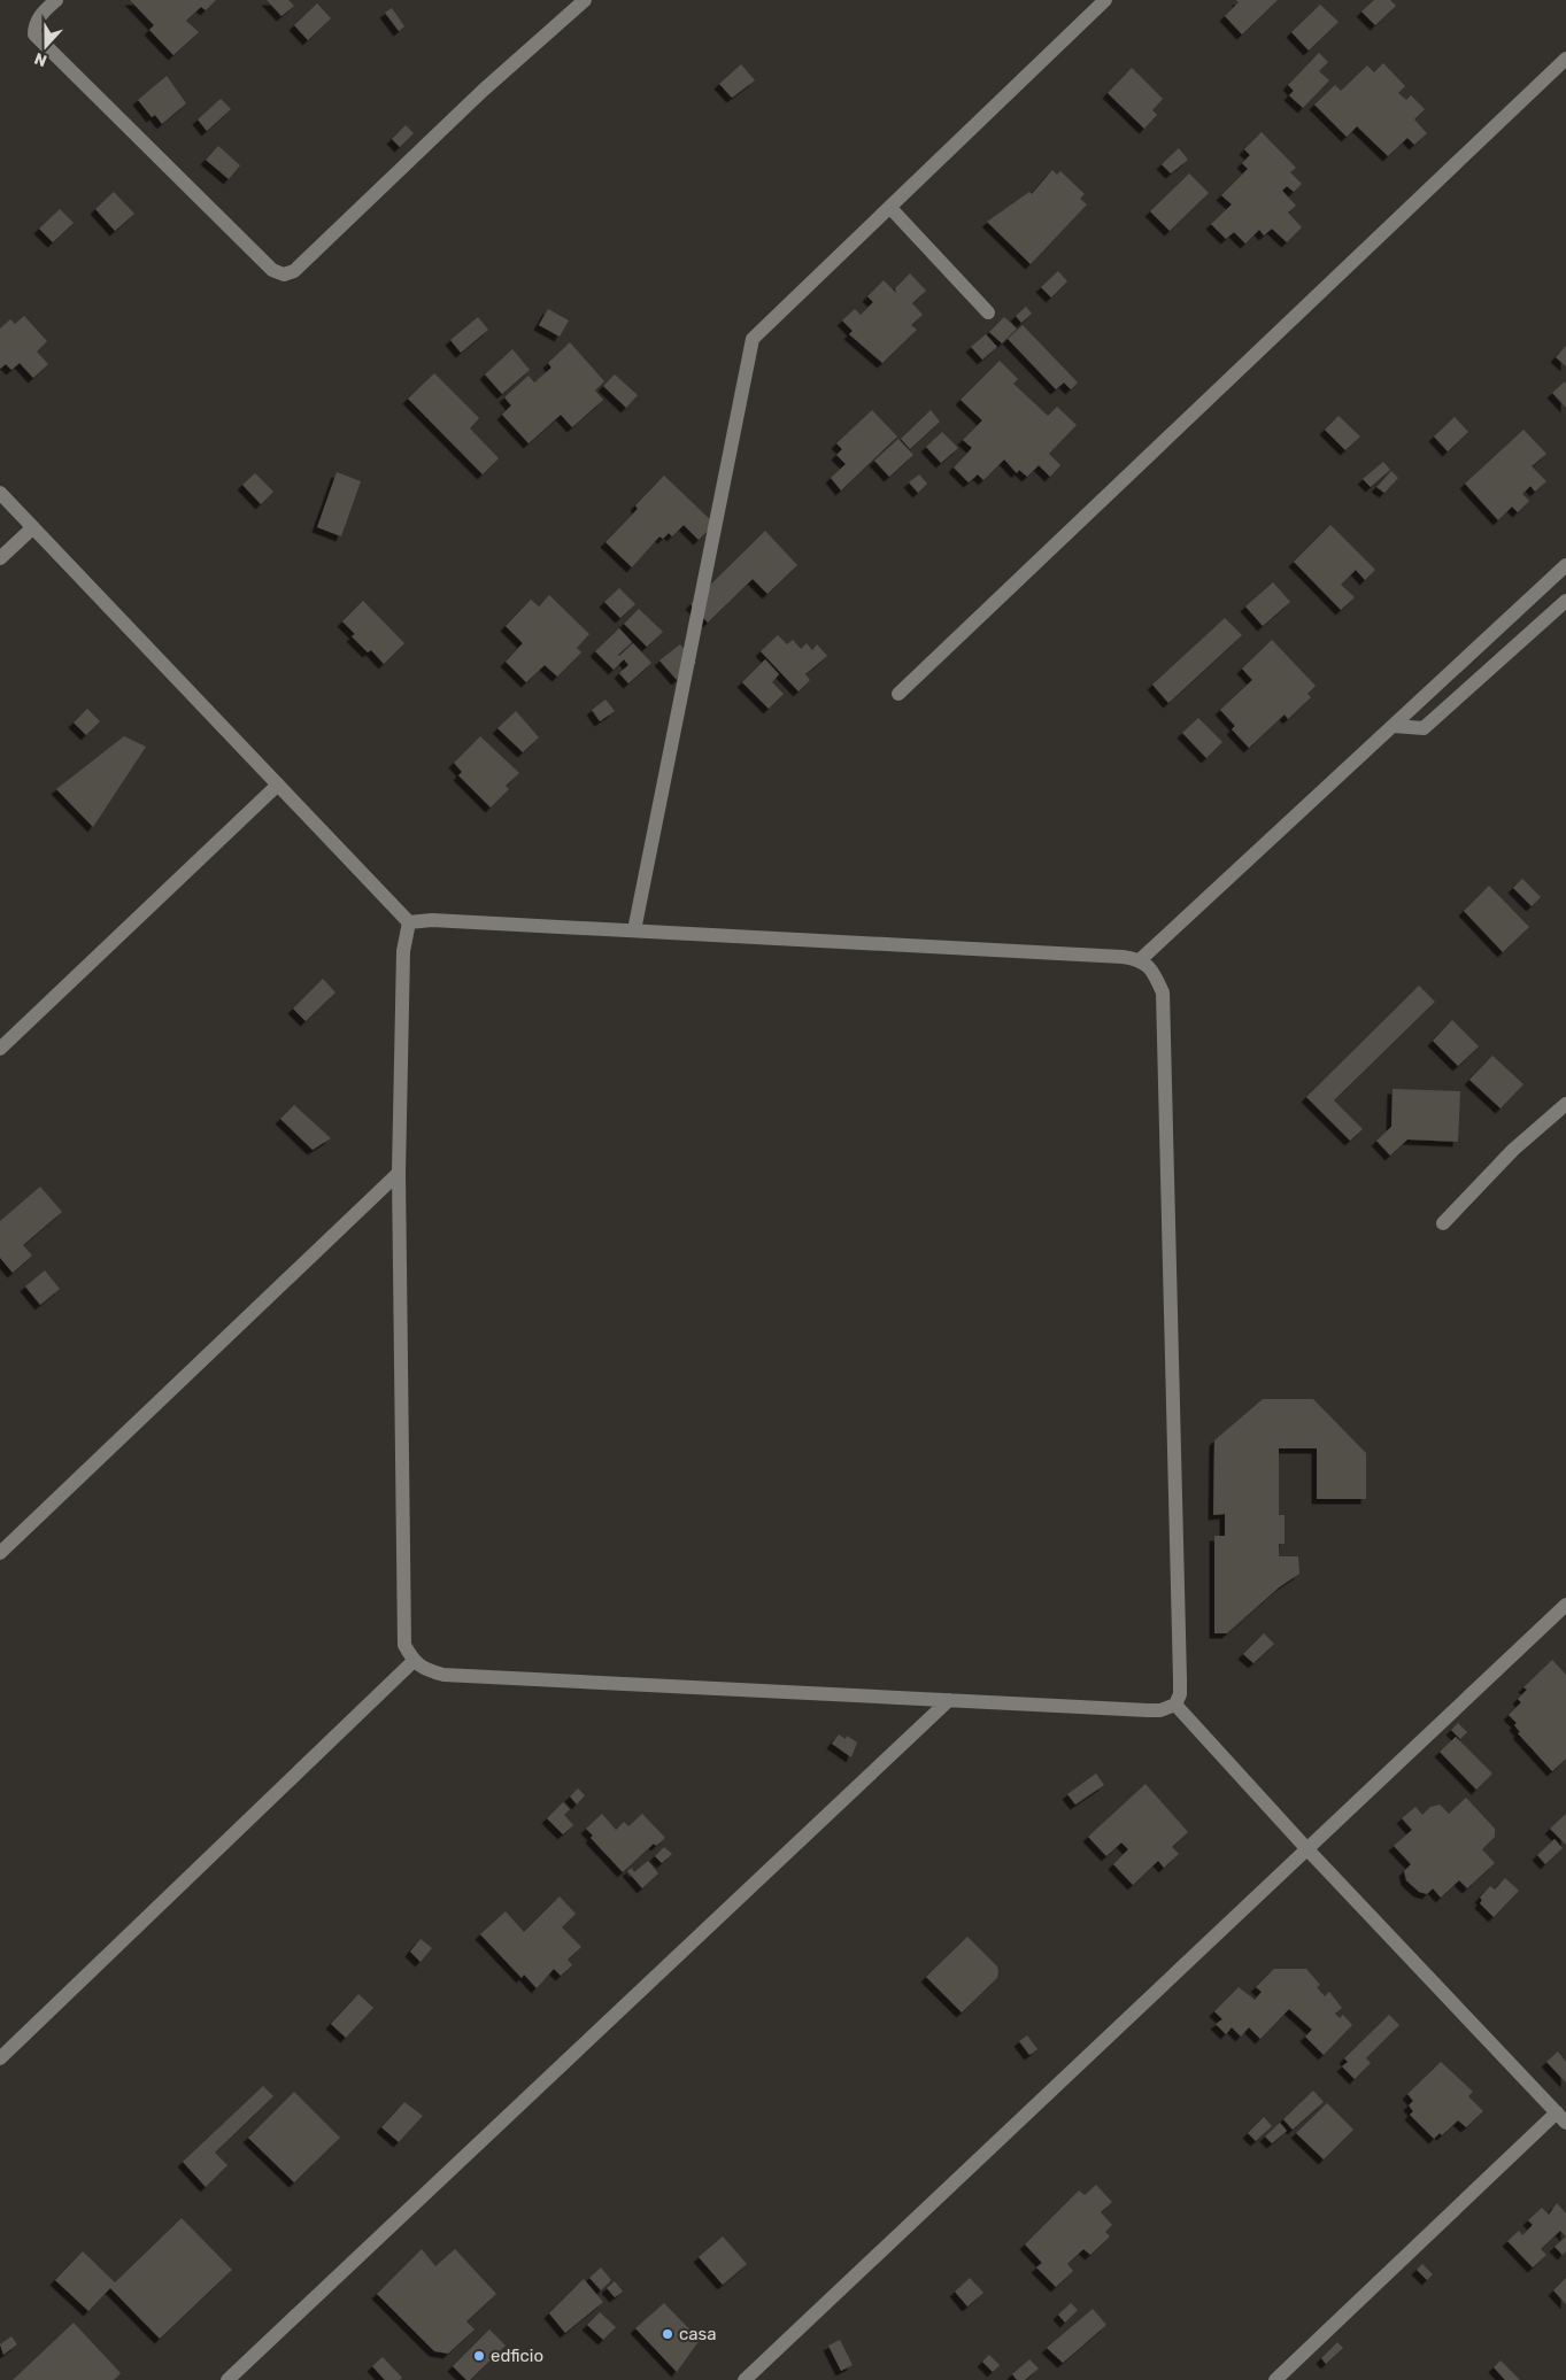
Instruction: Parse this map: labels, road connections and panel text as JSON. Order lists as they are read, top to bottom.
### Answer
{
  "places": ["casa", "edficio"],
  "north": "bottom"
}
